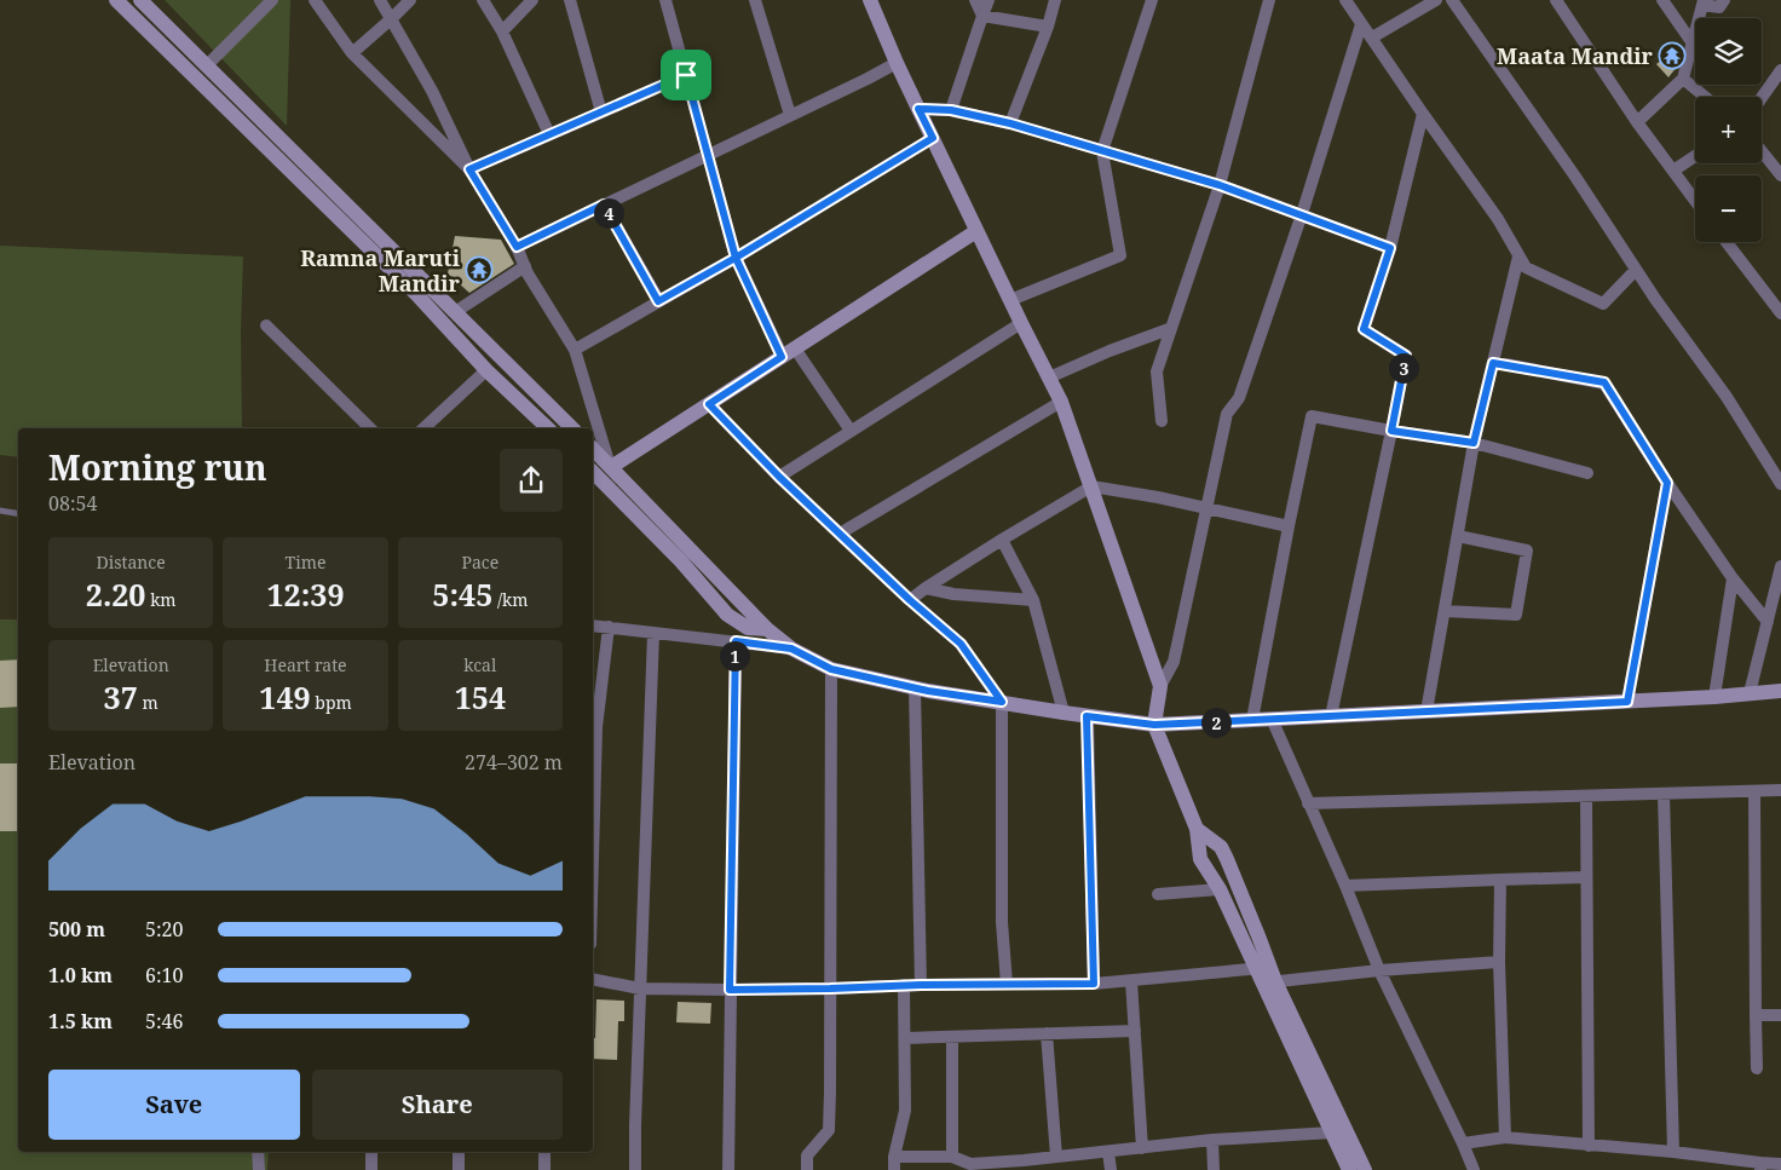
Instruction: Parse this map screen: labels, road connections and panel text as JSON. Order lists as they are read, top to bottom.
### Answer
{
  "places": {
    "temple": ["Maata Mandir", "Ramna Maruti Mandir"]
  },
  "page": {
    "map_buttons": ["+", "−"],
    "pins": [
      "4",
      "3",
      "1",
      "2"
    ],
    "heading": ["Morning run", "08:54"],
    "stats": [
      ["Distance", "2.20 km"],
      ["Time", "12:39"],
      ["Pace", "5:45 /km"],
      ["Elevation", "37 m"],
      ["Heart rate", "149 bpm"],
      ["kcal", "154"]
    ],
    "chart": ["Elevation", "274–302 m"],
    "list": [
      {
        "name": "500 m",
        "note": "5:20"
      },
      {
        "name": "1.0 km",
        "note": "6:10"
      },
      {
        "name": "1.5 km",
        "note": "5:46"
      }
    ],
    "buttons": ["Save", "Share"]
  }
}
